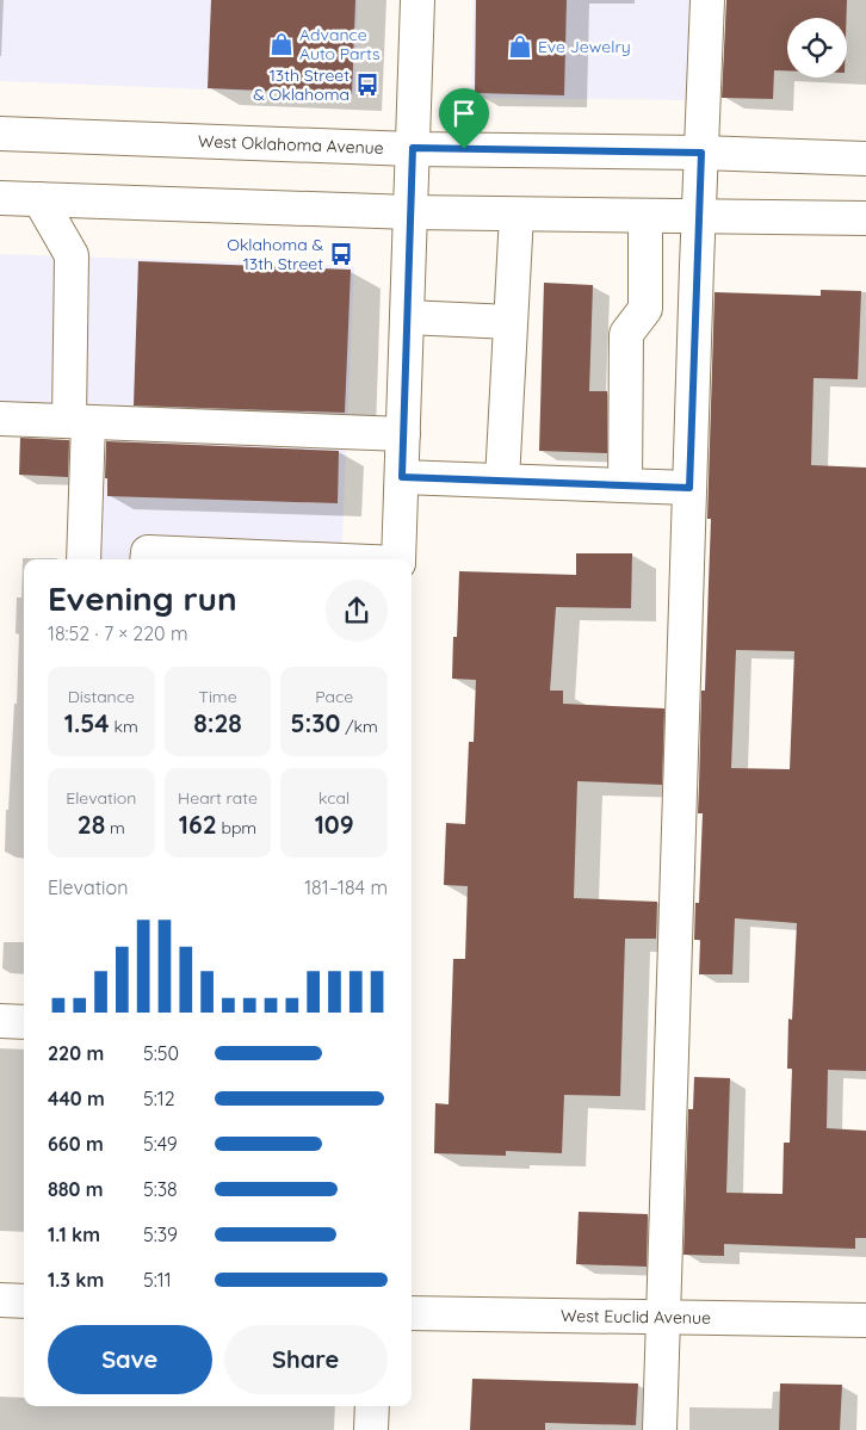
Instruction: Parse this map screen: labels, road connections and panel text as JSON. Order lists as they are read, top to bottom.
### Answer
{
  "streets": {
    "main road": ["West Oklahoma Avenue", "West Euclid Avenue"]
  },
  "places": {
    "shop": ["Advance Auto Parts", "Eve Jewelry"],
    "bus stop": ["13th Street & Oklahoma", "Oklahoma & 13th Street"]
  },
  "page": {
    "heading": ["Evening run", "18:52 · 7 × 220 m"],
    "stats": [
      ["Distance", "1.54 km"],
      ["Time", "8:28"],
      ["Pace", "5:30 /km"],
      ["Elevation", "28 m"],
      ["Heart rate", "162 bpm"],
      ["kcal", "109"]
    ],
    "chart": ["Elevation", "181–184 m"],
    "list": [
      {
        "name": "220 m",
        "note": "5:50"
      },
      {
        "name": "440 m",
        "note": "5:12"
      },
      {
        "name": "660 m",
        "note": "5:49"
      },
      {
        "name": "880 m",
        "note": "5:38"
      },
      {
        "name": "1.1 km",
        "note": "5:39"
      },
      {
        "name": "1.3 km",
        "note": "5:11"
      }
    ],
    "buttons": ["Save", "Share"]
  }
}
